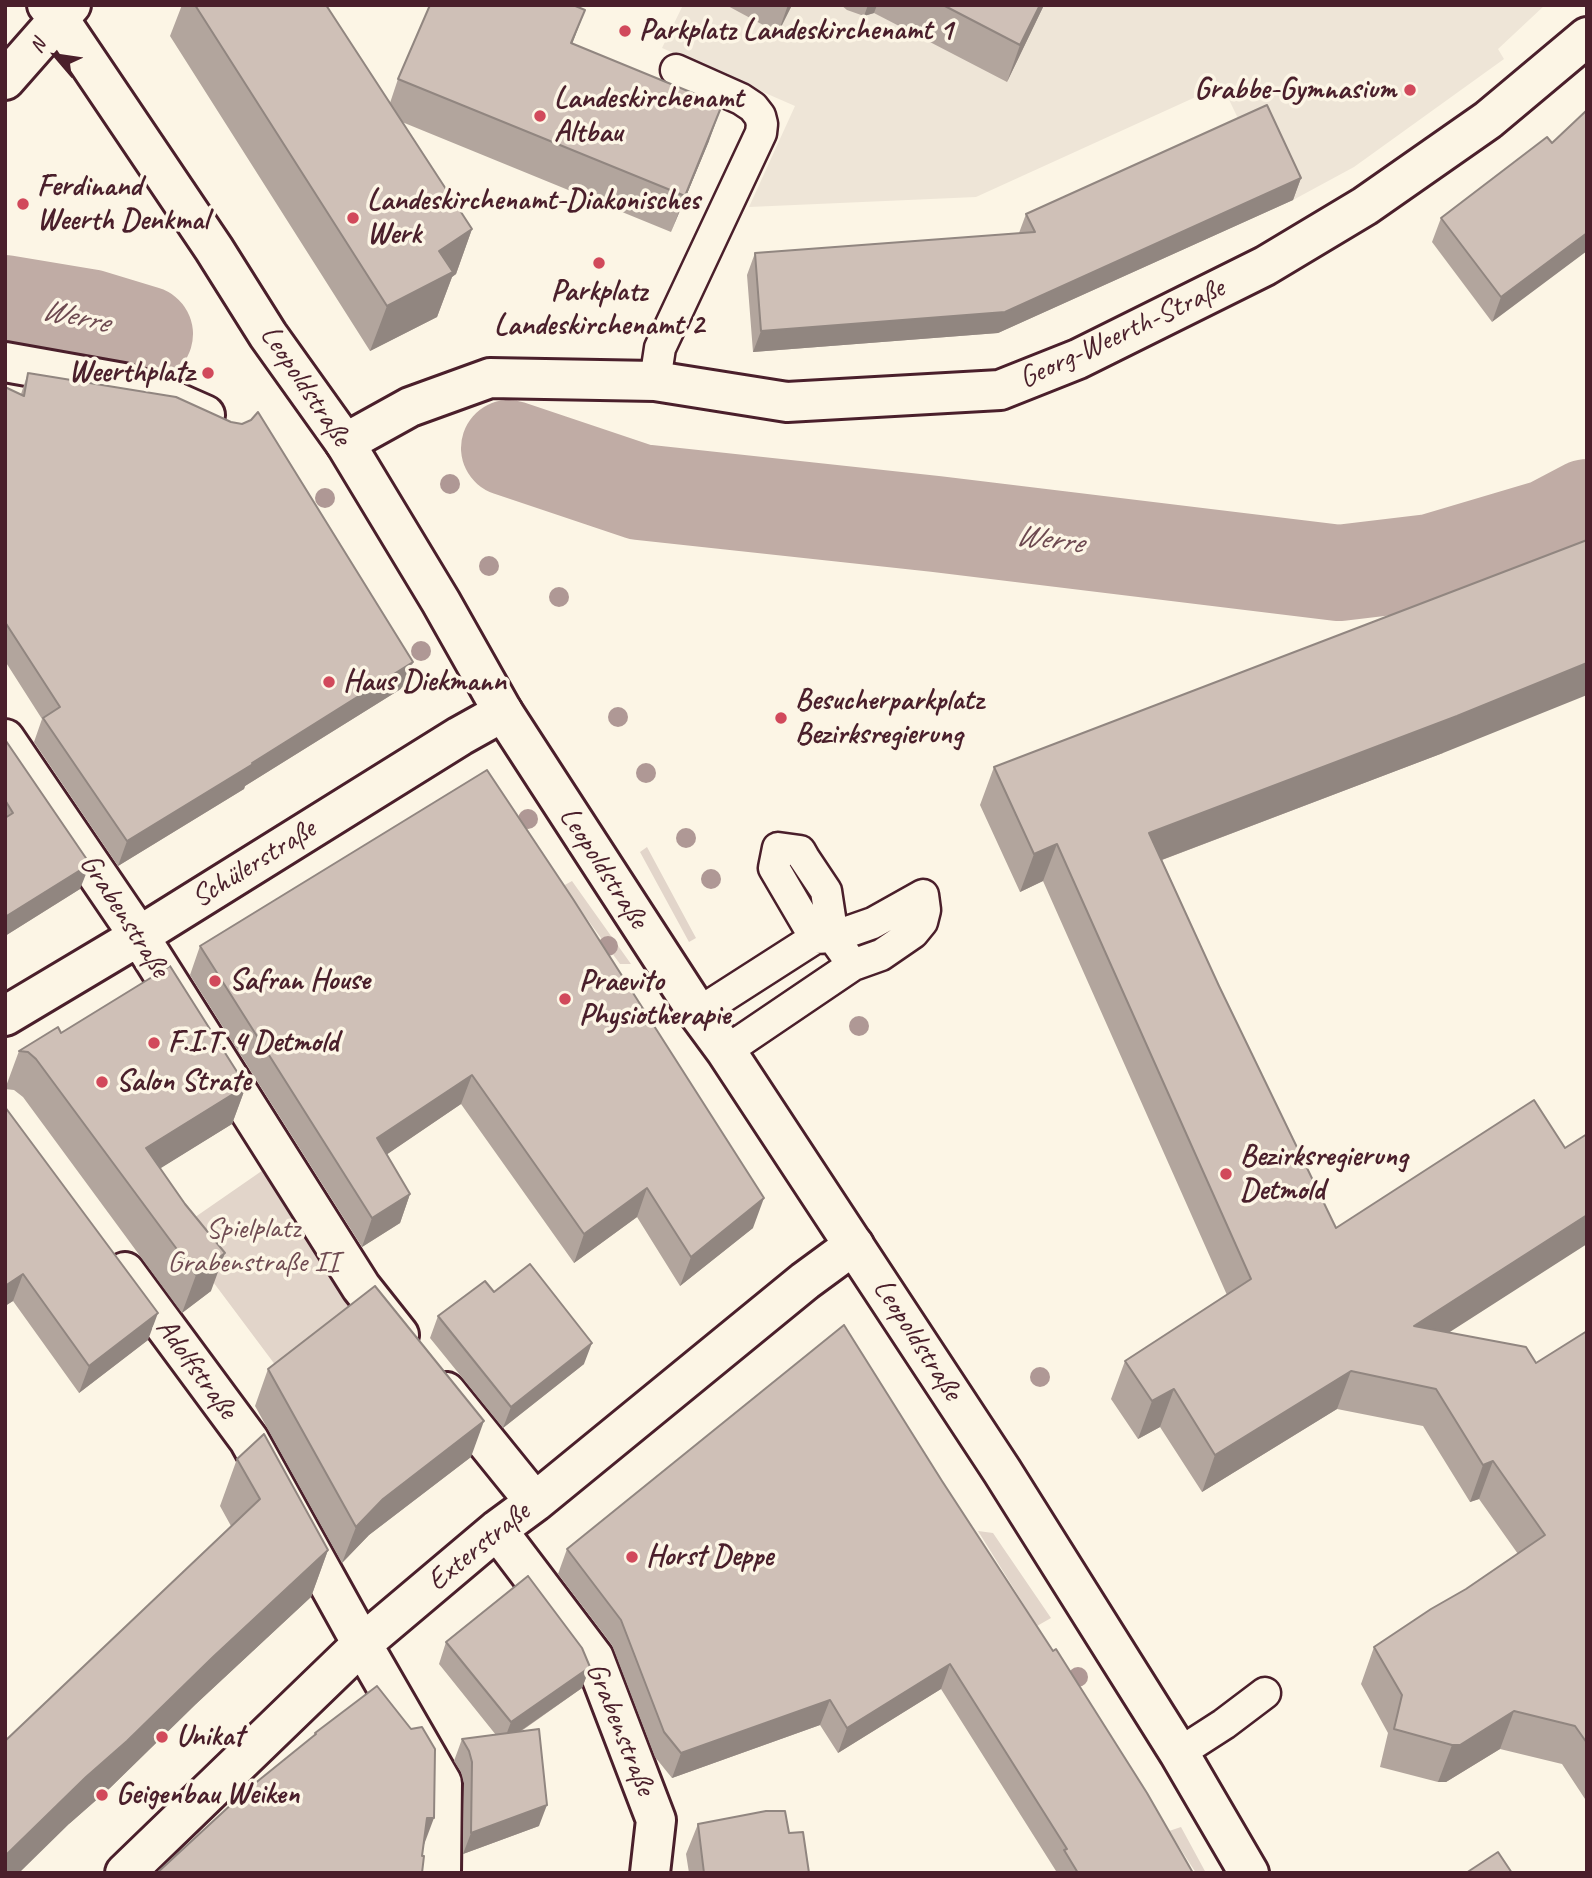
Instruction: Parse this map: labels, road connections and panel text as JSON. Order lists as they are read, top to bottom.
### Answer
{
  "streets": {
    "street": [
      "Georg-Weerth-Straße",
      "Leopoldstraße",
      "Schülerstraße",
      "Grabenstraße",
      "Adolfstraße",
      "Exterstraße"
    ]
  },
  "crossings": [
    ["Georg-Weerth-Straße", "Leopoldstraße"],
    ["Leopoldstraße", "Schülerstraße"],
    ["Leopoldstraße", "Exterstraße"],
    ["Schülerstraße", "Grabenstraße"],
    ["Grabenstraße", "Exterstraße"],
    ["Adolfstraße", "Exterstraße"]
  ],
  "water": ["Werre"],
  "parks": ["Spielplatz Grabenstraße II"],
  "places": [
    "Parkplatz Landeskirchenamt 1",
    "Grabbe-Gymnasium",
    "Landeskirchenamt Altbau",
    "Ferdinand Weerth Denkmal",
    "Landeskirchenamt-Diakonisches Werk",
    "Parkplatz Landeskirchenamt 2",
    "Weerthplatz",
    "Haus Diekmann",
    "Besucherparkplatz Bezirksregierung",
    "Safran House",
    "Praevito Physiotherapie",
    "F.I.T. 4 Detmold",
    "Salon Strate",
    "Bezirksregierung Detmold",
    "Horst Deppe",
    "Unikat",
    "Geigenbau Weiken"
  ],
  "north": "top left"
}
